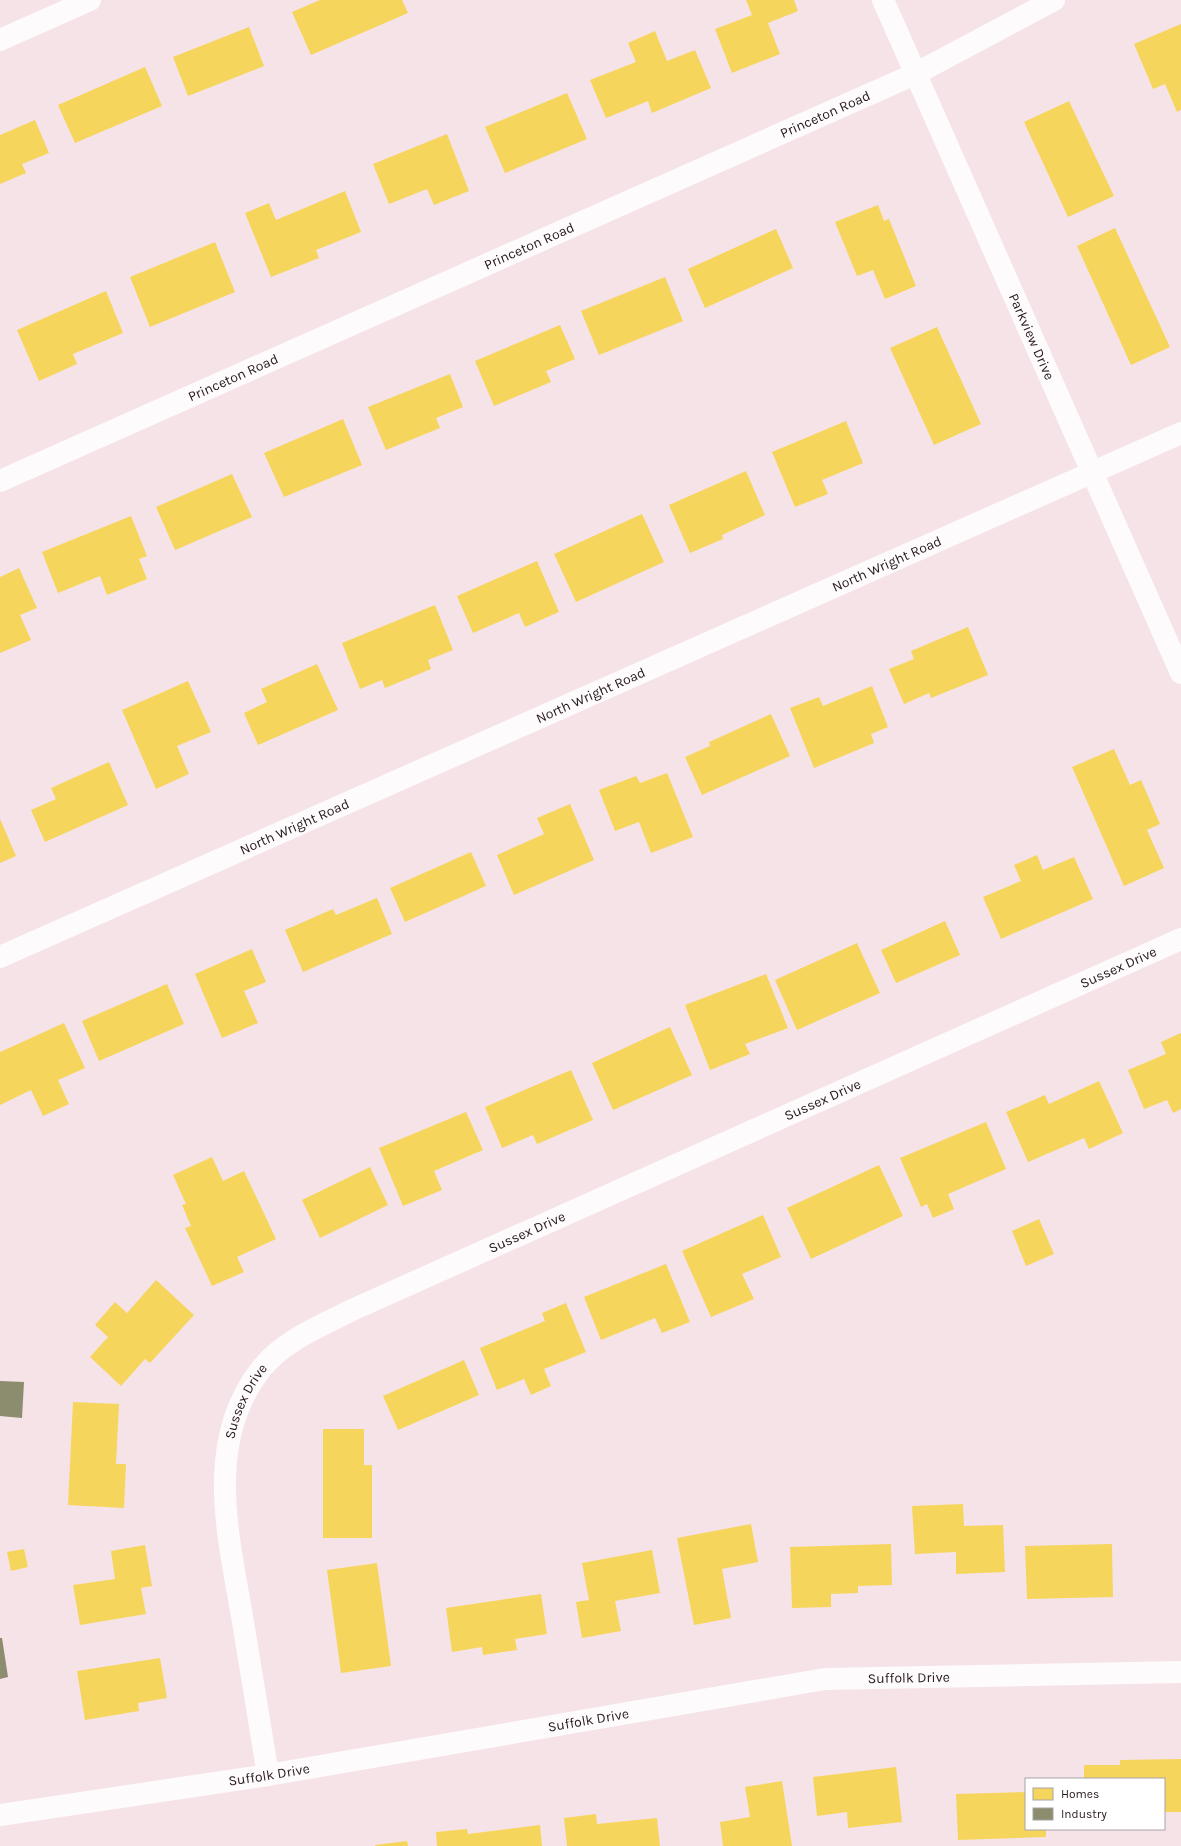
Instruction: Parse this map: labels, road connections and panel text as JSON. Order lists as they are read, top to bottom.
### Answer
{
  "streets": {
    "street": [
      "Princeton Road",
      "Parkview Drive",
      "North Wright Road",
      "Sussex Drive",
      "Suffolk Drive"
    ]
  },
  "crossings": [
    ["Princeton Road", "Parkview Drive"],
    ["Parkview Drive", "North Wright Road"],
    ["Sussex Drive", "Suffolk Drive"]
  ],
  "legend": ["Homes", "Industry"]
}
